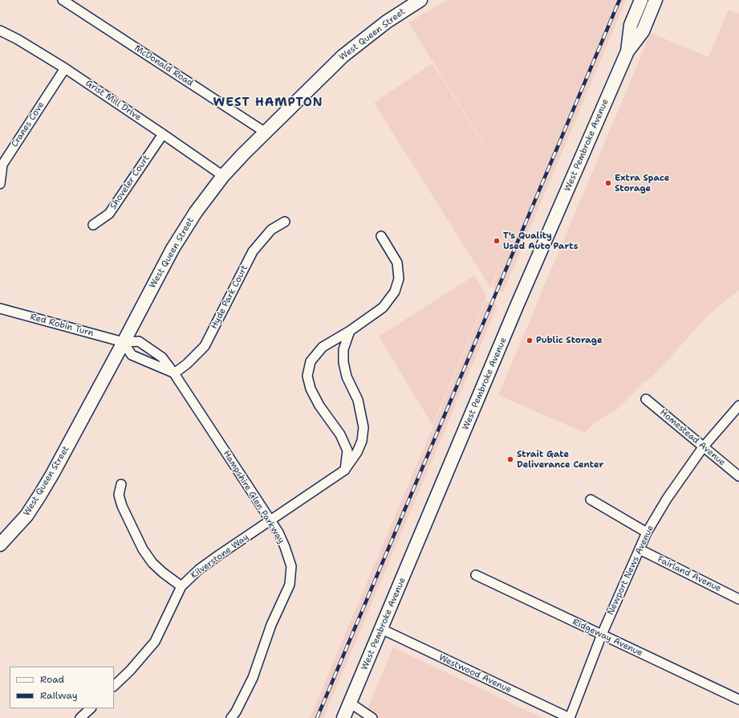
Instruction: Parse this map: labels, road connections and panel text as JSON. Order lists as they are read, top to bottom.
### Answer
{
  "streets": {
    "main road": ["West Queen Street", "West Pembroke Avenue"],
    "street": [
      "McDonald Road",
      "Grist Mill Drive",
      "Cranes Cove",
      "Shoveler Court",
      "Hyde Park Court",
      "Red Robin Turn",
      "Homestead Avenue",
      "Hampshire Glen Parkway",
      "Kilverstone Way",
      "Newport News Avenue",
      "Fairland Avenue",
      "Ridgeway Avenue",
      "Westwood Avenue"
    ]
  },
  "crossings": [
    ["West Queen Street", "McDonald Road"],
    ["West Queen Street", "Grist Mill Drive"],
    ["West Queen Street", "Red Robin Turn"],
    ["West Queen Street", "Hampshire Glen Parkway"],
    ["Grist Mill Drive", "Cranes Cove"],
    ["Grist Mill Drive", "Shoveler Court"],
    ["West Pembroke Avenue", "Westwood Avenue"],
    ["Hyde Park Court", "Hampshire Glen Parkway"],
    ["Red Robin Turn", "Hampshire Glen Parkway"],
    ["Homestead Avenue", "Newport News Avenue"],
    ["Hampshire Glen Parkway", "Kilverstone Way"],
    ["Newport News Avenue", "Fairland Avenue"],
    ["Newport News Avenue", "Ridgeway Avenue"],
    ["Newport News Avenue", "Westwood Avenue"]
  ],
  "districts": ["WEST HAMPTON"],
  "places": [
    "Extra Space Storage",
    "T's Quality Used Auto Parts",
    "Public Storage",
    "Strait Gate Deliverance Center"
  ],
  "legend": ["Road", "Railway"]
}
